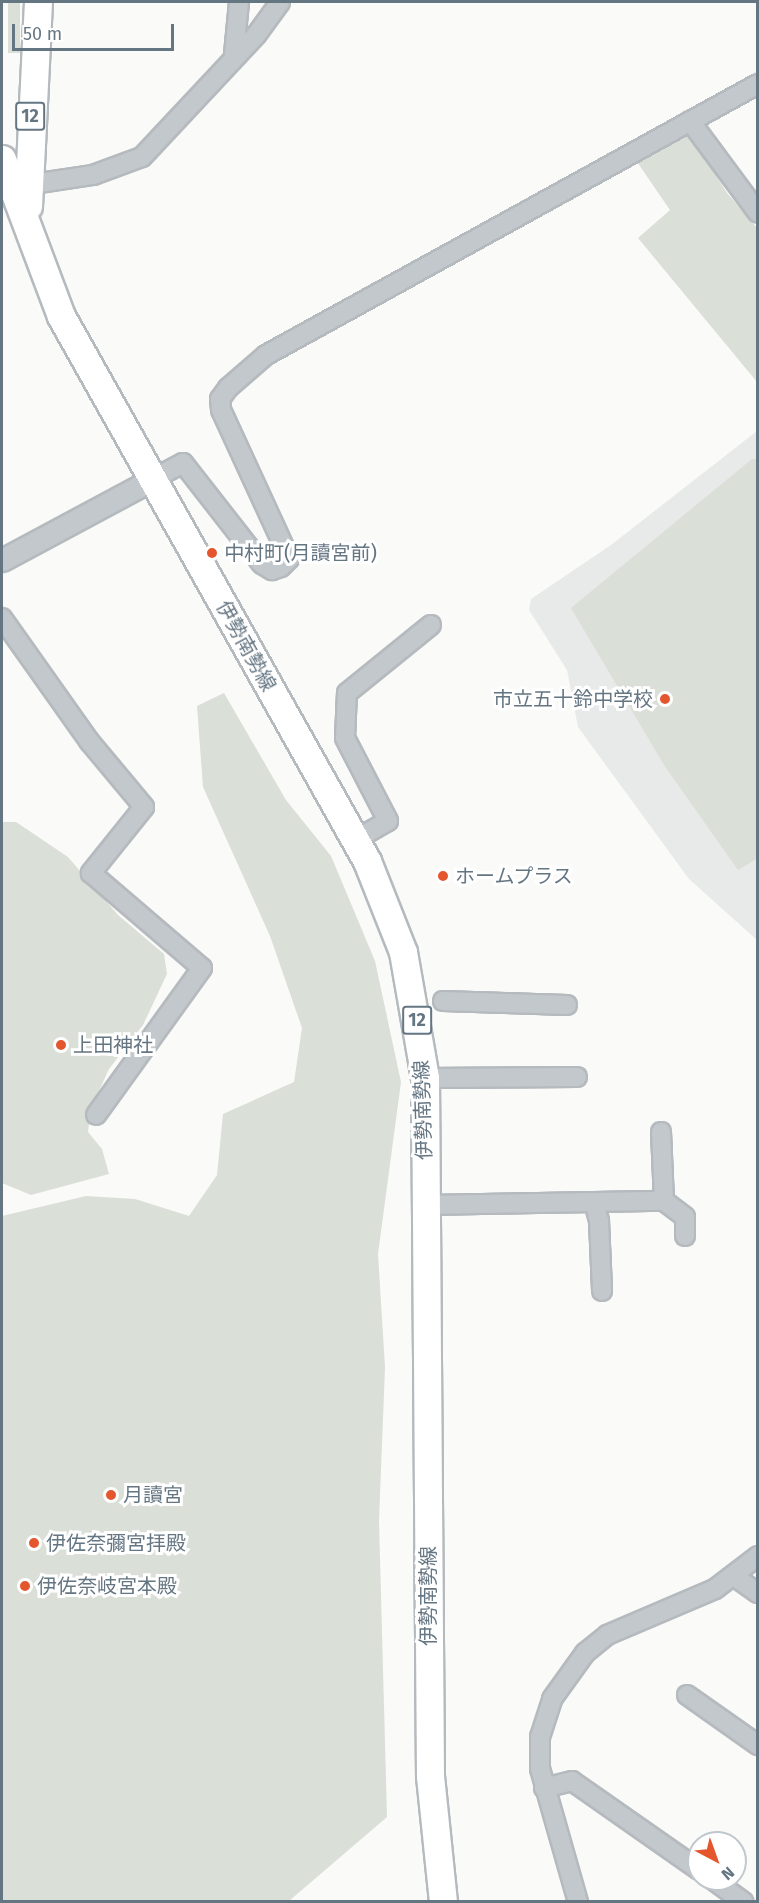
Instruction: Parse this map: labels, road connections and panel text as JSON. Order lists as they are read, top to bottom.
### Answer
{
  "streets": {
    "main road": ["12", "伊勢南勢線"]
  },
  "places": [
    "中村町(月讀宮前)",
    "市立五十鈴中学校",
    "ホームプラス",
    "上田神社",
    "月讀宮",
    "伊佐奈彌宮拝殿",
    "伊佐奈岐宮本殿"
  ],
  "scale_bar": "50 m",
  "north": "bottom right"
}
